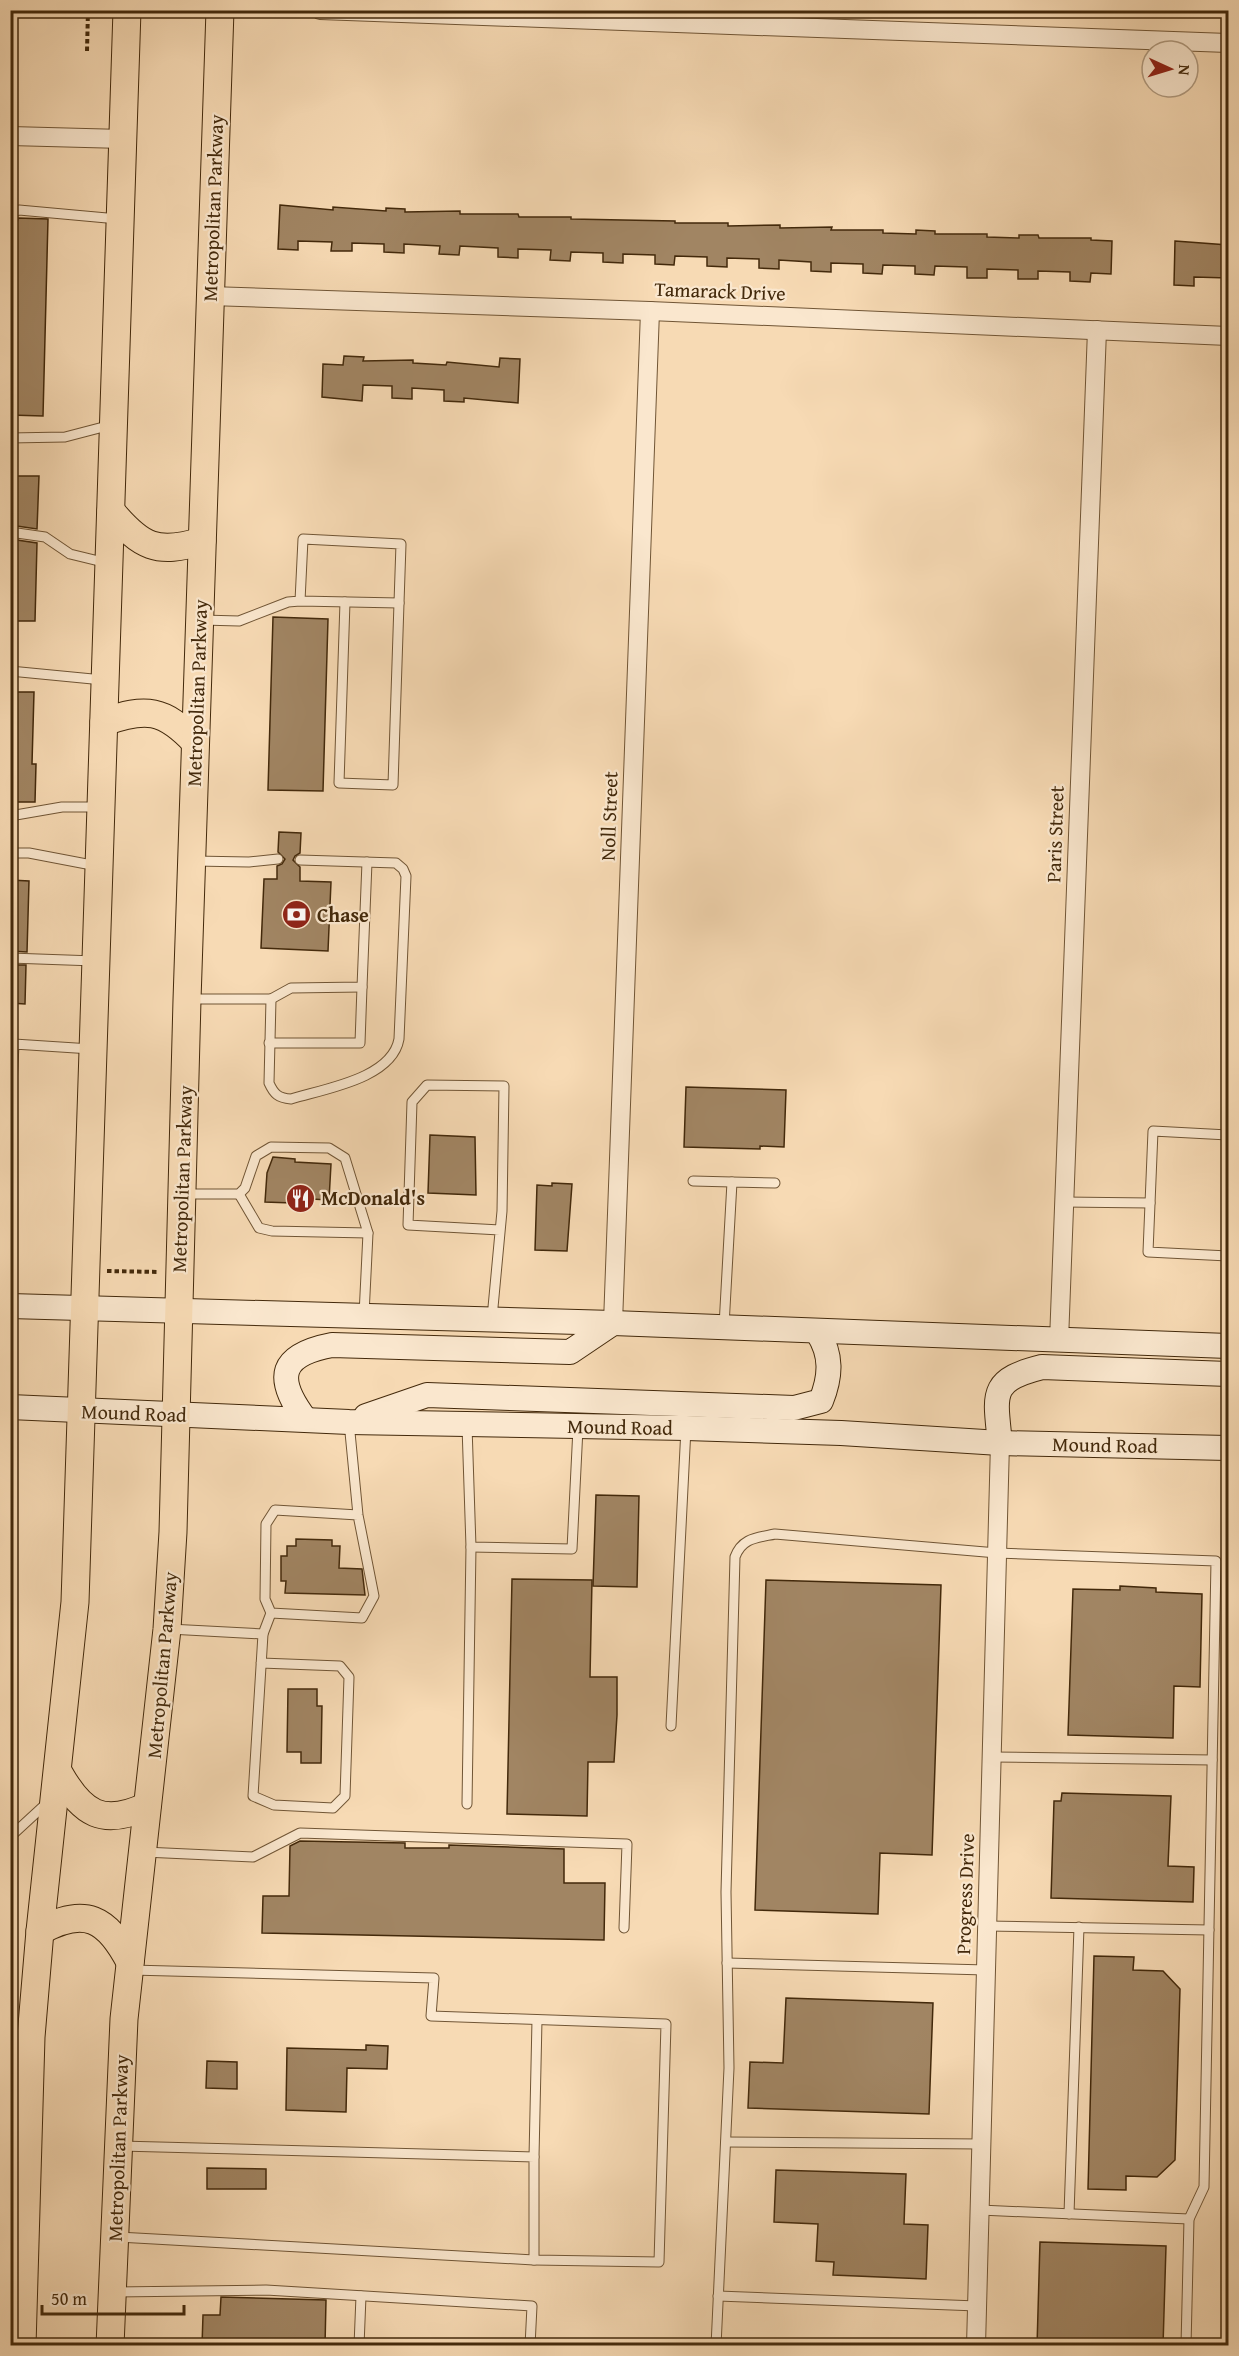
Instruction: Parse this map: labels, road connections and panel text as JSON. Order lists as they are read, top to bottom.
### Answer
{
  "streets": {
    "main road": ["Metropolitan Parkway", "Mound Road"],
    "street": [
      "Tamarack Drive",
      "Noll Street",
      "Paris Street",
      "Progress Drive"
    ]
  },
  "crossings": [
    ["Metropolitan Parkway", "Tamarack Drive"],
    ["Metropolitan Parkway", "Mound Road"],
    ["Tamarack Drive", "Noll Street"],
    ["Tamarack Drive", "Paris Street"],
    ["Mound Road", "Progress Drive"]
  ],
  "places": {
    "bank": ["Chase"],
    "restaurant": ["McDonald's"]
  },
  "scale_bar": "50 m",
  "north": "right"
}
